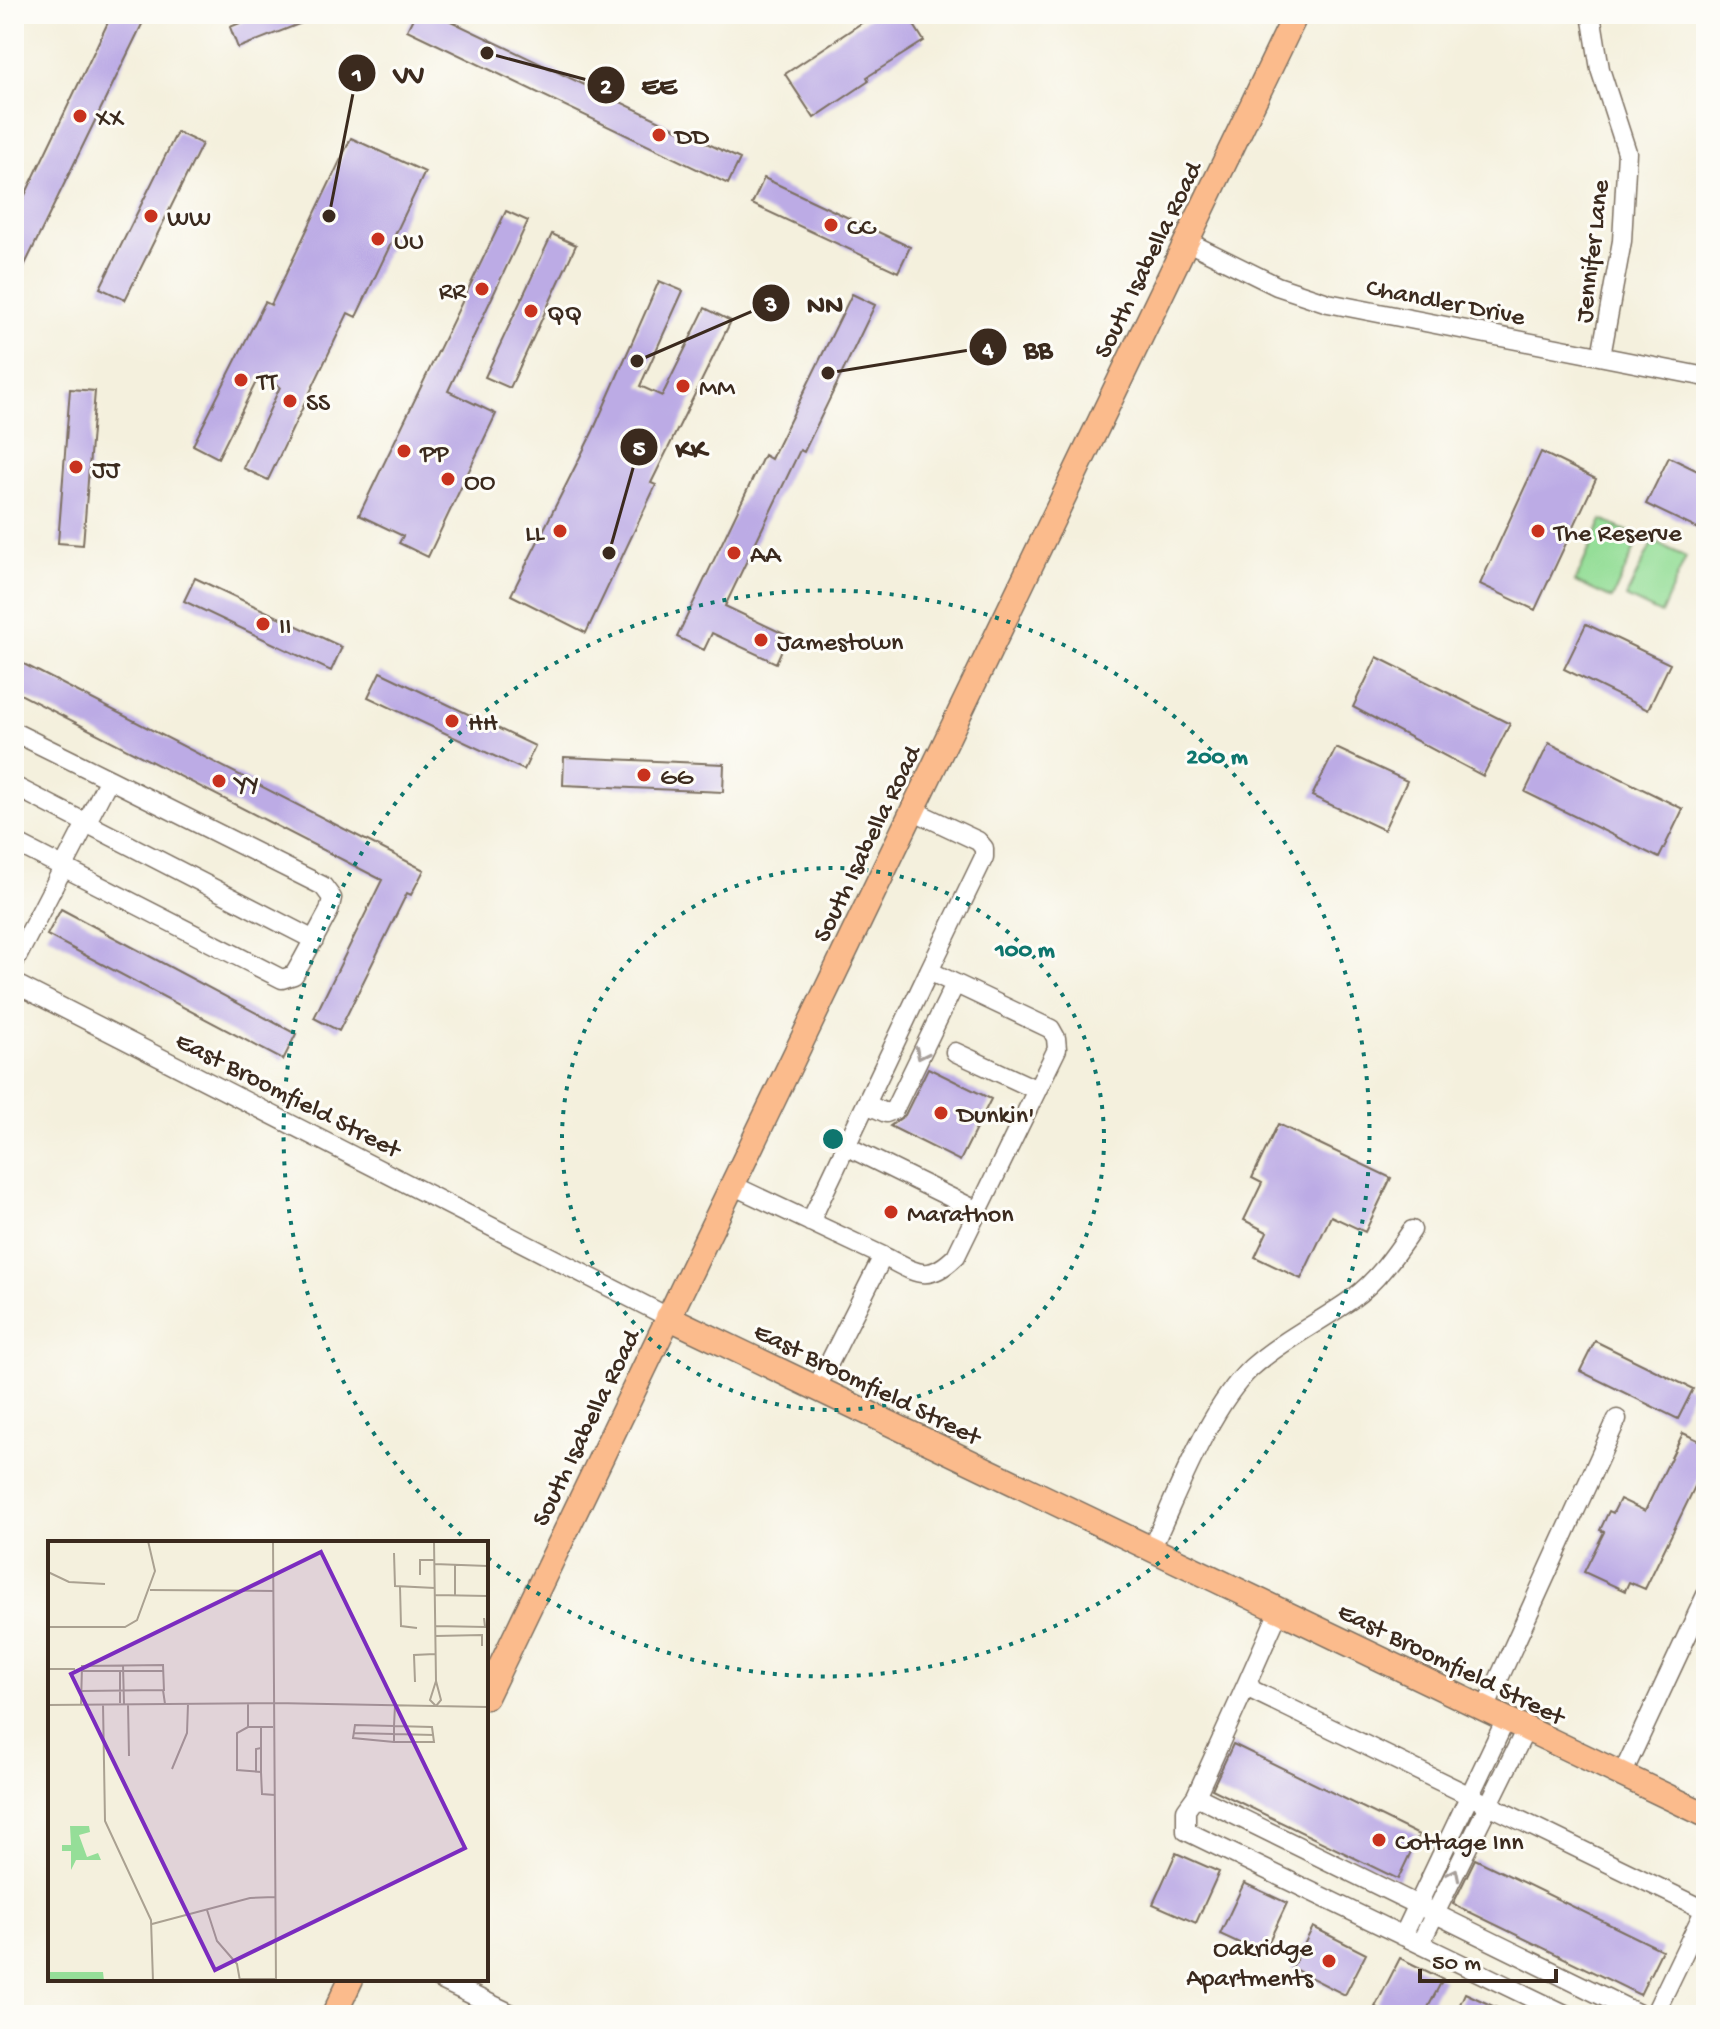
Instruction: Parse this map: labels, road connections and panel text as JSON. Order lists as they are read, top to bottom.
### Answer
{
  "streets": {
    "main road": ["South Isabella Road", "East Broomfield Street"],
    "street": ["Jennifer Lane", "Chandler Drive"]
  },
  "crossings": [
    ["Jennifer Lane", "Chandler Drive"],
    ["South Isabella Road", "Chandler Drive"],
    ["South Isabella Road", "East Broomfield Street"]
  ],
  "places": [
    "EE",
    "XX",
    "DD",
    "WW",
    "VV",
    "CC",
    "UU",
    "RR",
    "QQ",
    "NN",
    "BB",
    "TT",
    "MM",
    "SS",
    "PP",
    "JJ",
    "OO",
    "LL",
    "The Reserve",
    "KK",
    "AA",
    "II",
    "Jamestown",
    "HH",
    "GG",
    "YY",
    "Dunkin'",
    "Marathon",
    "Cottage Inn",
    "Oakridge Apartments"
  ],
  "scale_bar": "50 m",
  "rings": ["200 m", "100 m"]
}
